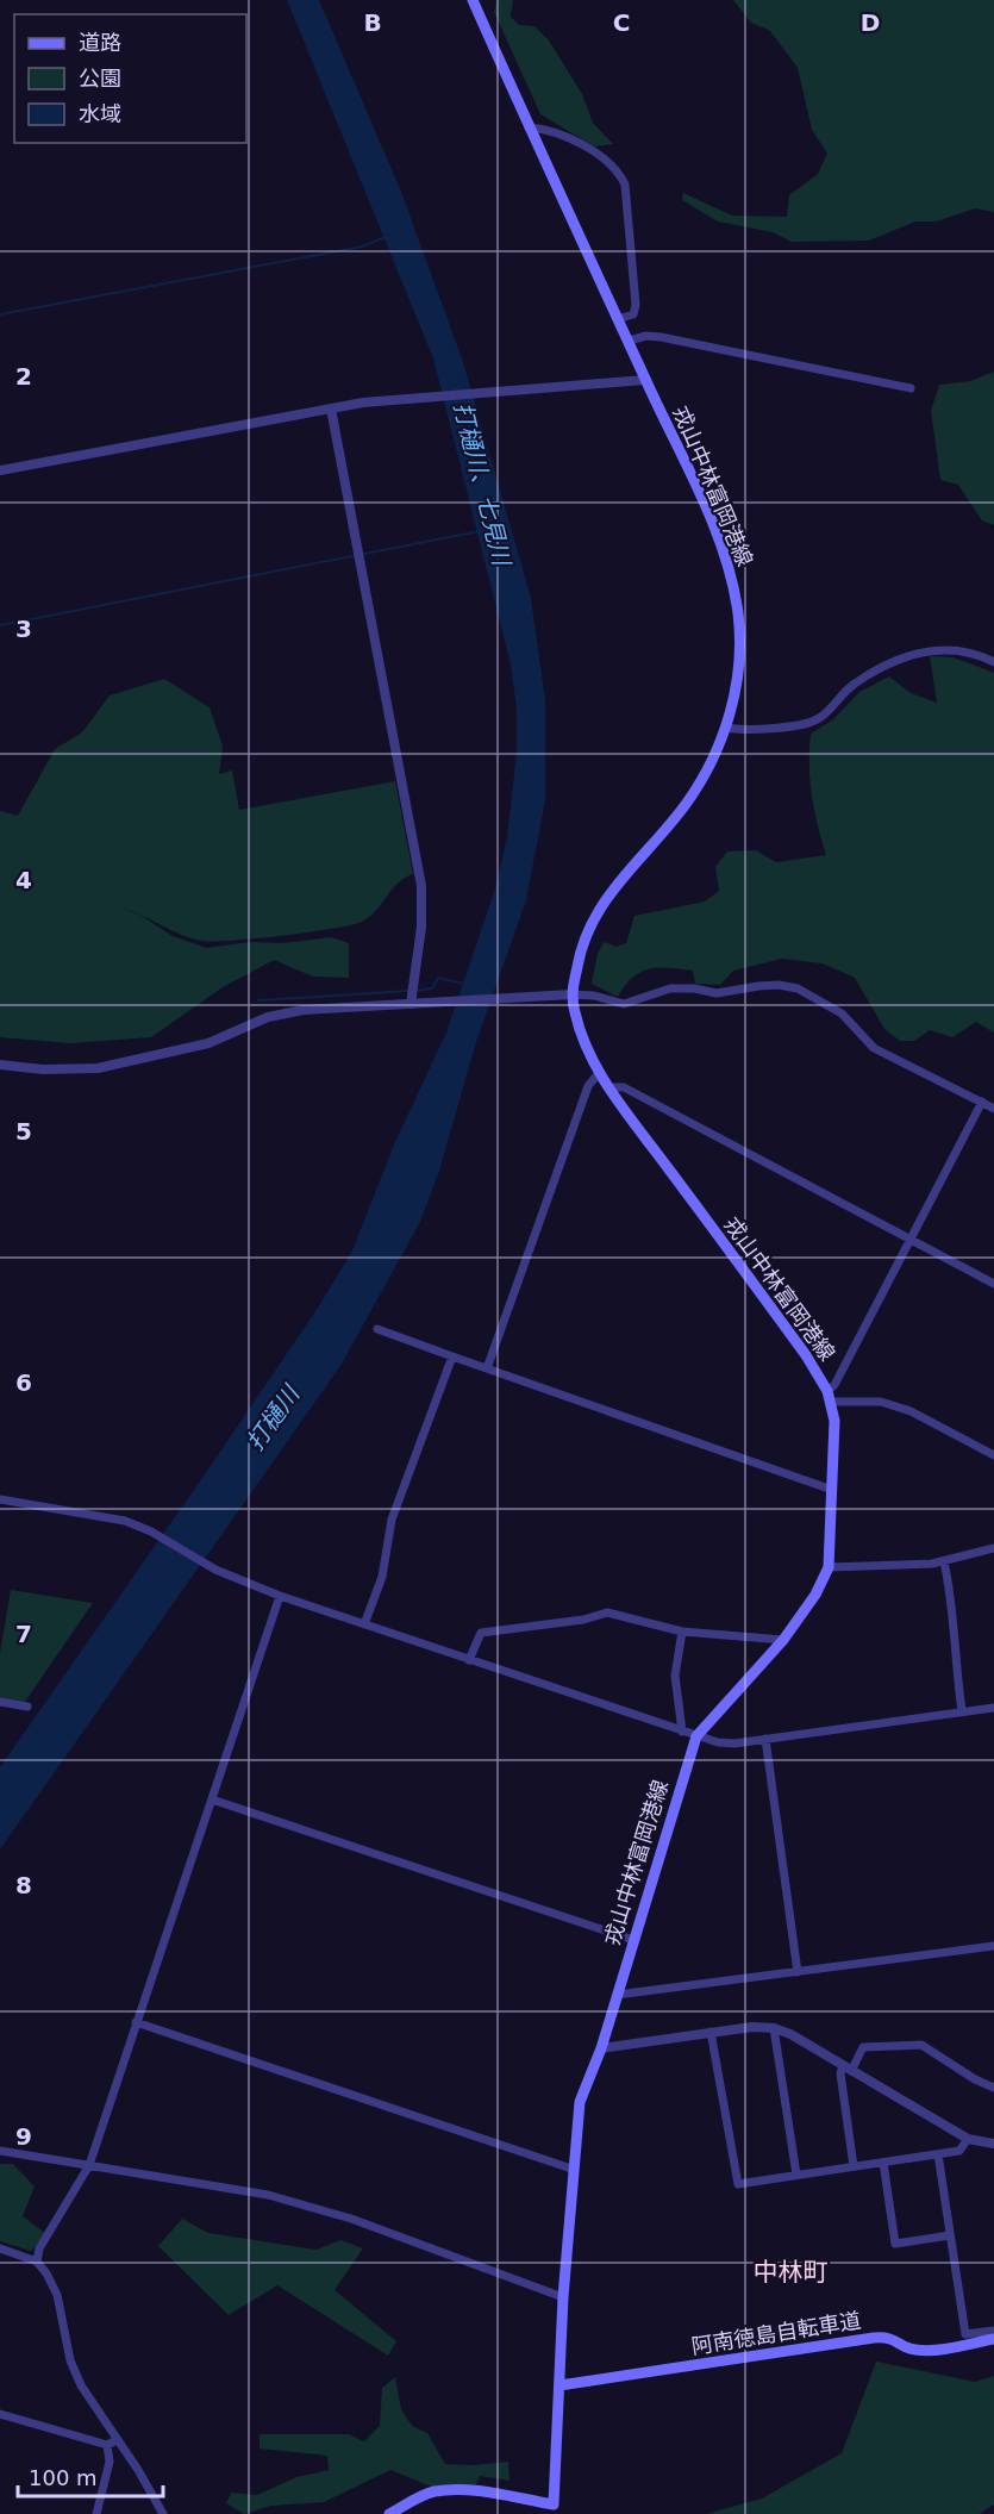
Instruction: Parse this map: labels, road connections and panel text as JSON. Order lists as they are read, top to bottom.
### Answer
{
  "streets": {
    "main road": ["戎山中林富岡港線", "阿南徳島自転車道"]
  },
  "crossings": [
    ["戎山中林富岡港線", "阿南徳島自転車道"]
  ],
  "districts": ["中林町"],
  "water": ["打樋川、七見川", "打樋川"],
  "legend": ["道路", "公園", "水域"],
  "scale_bar": "100 m",
  "grid": {
    "columns": ["B", "C", "D"],
    "rows": [
      "2",
      "3",
      "4",
      "5",
      "6",
      "7",
      "8",
      "9"
    ]
  }
}
